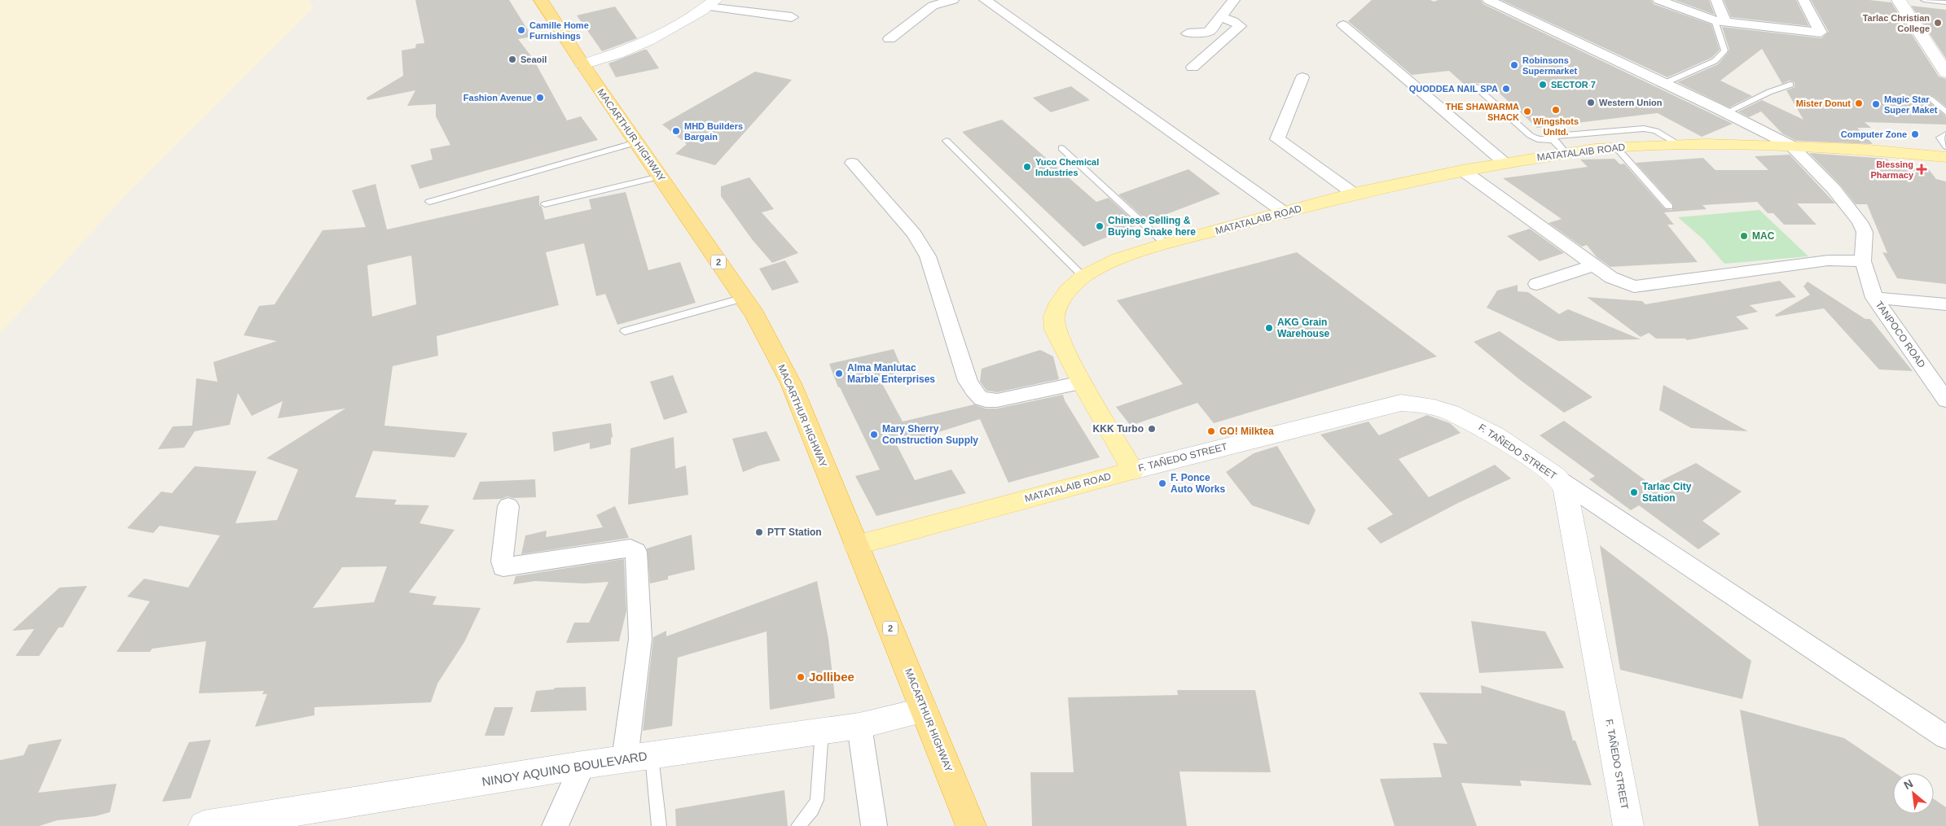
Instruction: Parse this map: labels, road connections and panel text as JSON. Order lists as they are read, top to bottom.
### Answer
{
  "streets": {
    "highway": ["MACARTHUR HIGHWAY", "2"],
    "main road": ["MATATALAIB ROAD", "F. TAÑEDO STREET", "NINOY AQUINO BOULEVARD"],
    "street": ["TANPOCO ROAD"]
  },
  "crossings": [
    ["MACARTHUR HIGHWAY", "MATATALAIB ROAD"],
    ["MACARTHUR HIGHWAY", "NINOY AQUINO BOULEVARD"],
    ["MATATALAIB ROAD", "TANPOCO ROAD"],
    ["MATATALAIB ROAD", "F. TAÑEDO STREET"]
  ],
  "places": {
    "other": [
      "Tarlac Christian College",
      "Camille Home Furnishings",
      "Seaoil",
      "Robinsons Supermarket",
      "SECTOR 7",
      "QUODDEA NAIL SPA",
      "Fashion Avenue",
      "Western Union",
      "Mister Donut",
      "Magic Star Super Maket",
      "Wingshots Unltd.",
      "THE SHAWARMA SHACK",
      "MHD Builders Bargain",
      "Computer Zone",
      "Yuco Chemical Industries",
      "Chinese Selling & Buying Snake here",
      "MAC",
      "AKG Grain Warehouse",
      "Alma Manlutac Marble Enterprises",
      "KKK Turbo",
      "GO! Milktea",
      "Mary Sherry Construction Supply",
      "F. Ponce Auto Works",
      "Tarlac City Station",
      "PTT Station",
      "Jollibee"
    ],
    "health": ["Blessing Pharmacy"]
  },
  "north": "top left"
}
